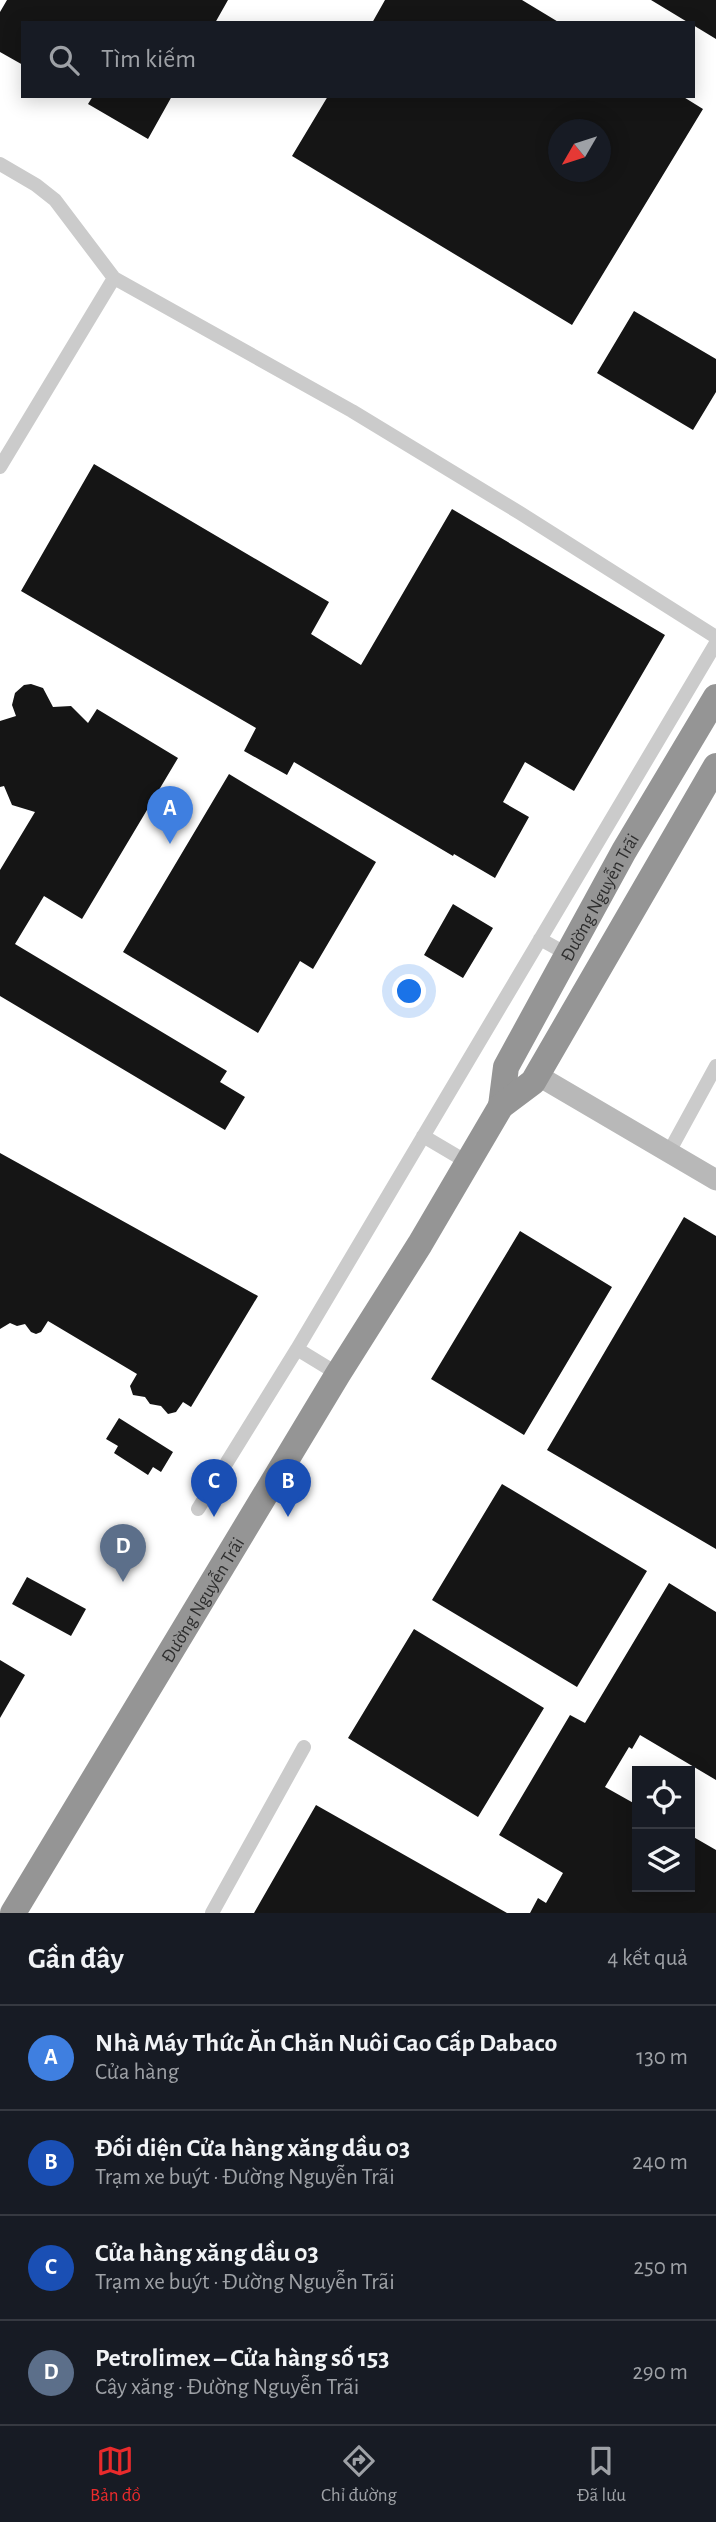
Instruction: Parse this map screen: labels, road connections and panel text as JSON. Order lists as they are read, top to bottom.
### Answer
{
  "streets": {
    "highway": ["Đường Nguyễn Trãi"]
  },
  "north": "bottom left",
  "page": {
    "search": "Tìm kiếm",
    "pins": [
      "A",
      "B",
      "C",
      "D"
    ],
    "heading": ["Gần đây", "4 kết quả"],
    "list": [
      {
        "mark": "A",
        "name": "Nhà Máy Thức Ăn Chăn Nuôi Cao Cấp Dabaco",
        "note": "Cửa hàng",
        "value": "130 m"
      },
      {
        "mark": "B",
        "name": "Đối diện Cửa hàng xăng dầu 03",
        "note": "Trạm xe buýt · Đường Nguyễn Trãi",
        "value": "240 m"
      },
      {
        "mark": "C",
        "name": "Cửa hàng xăng dầu 03",
        "note": "Trạm xe buýt · Đường Nguyễn Trãi",
        "value": "250 m"
      },
      {
        "mark": "D",
        "name": "Petrolimex – Cửa hàng số 153",
        "note": "Cây xăng · Đường Nguyễn Trãi",
        "value": "290 m"
      }
    ],
    "nav": ["Bản đồ", "Chỉ đường", "Đã lưu"]
  }
}
